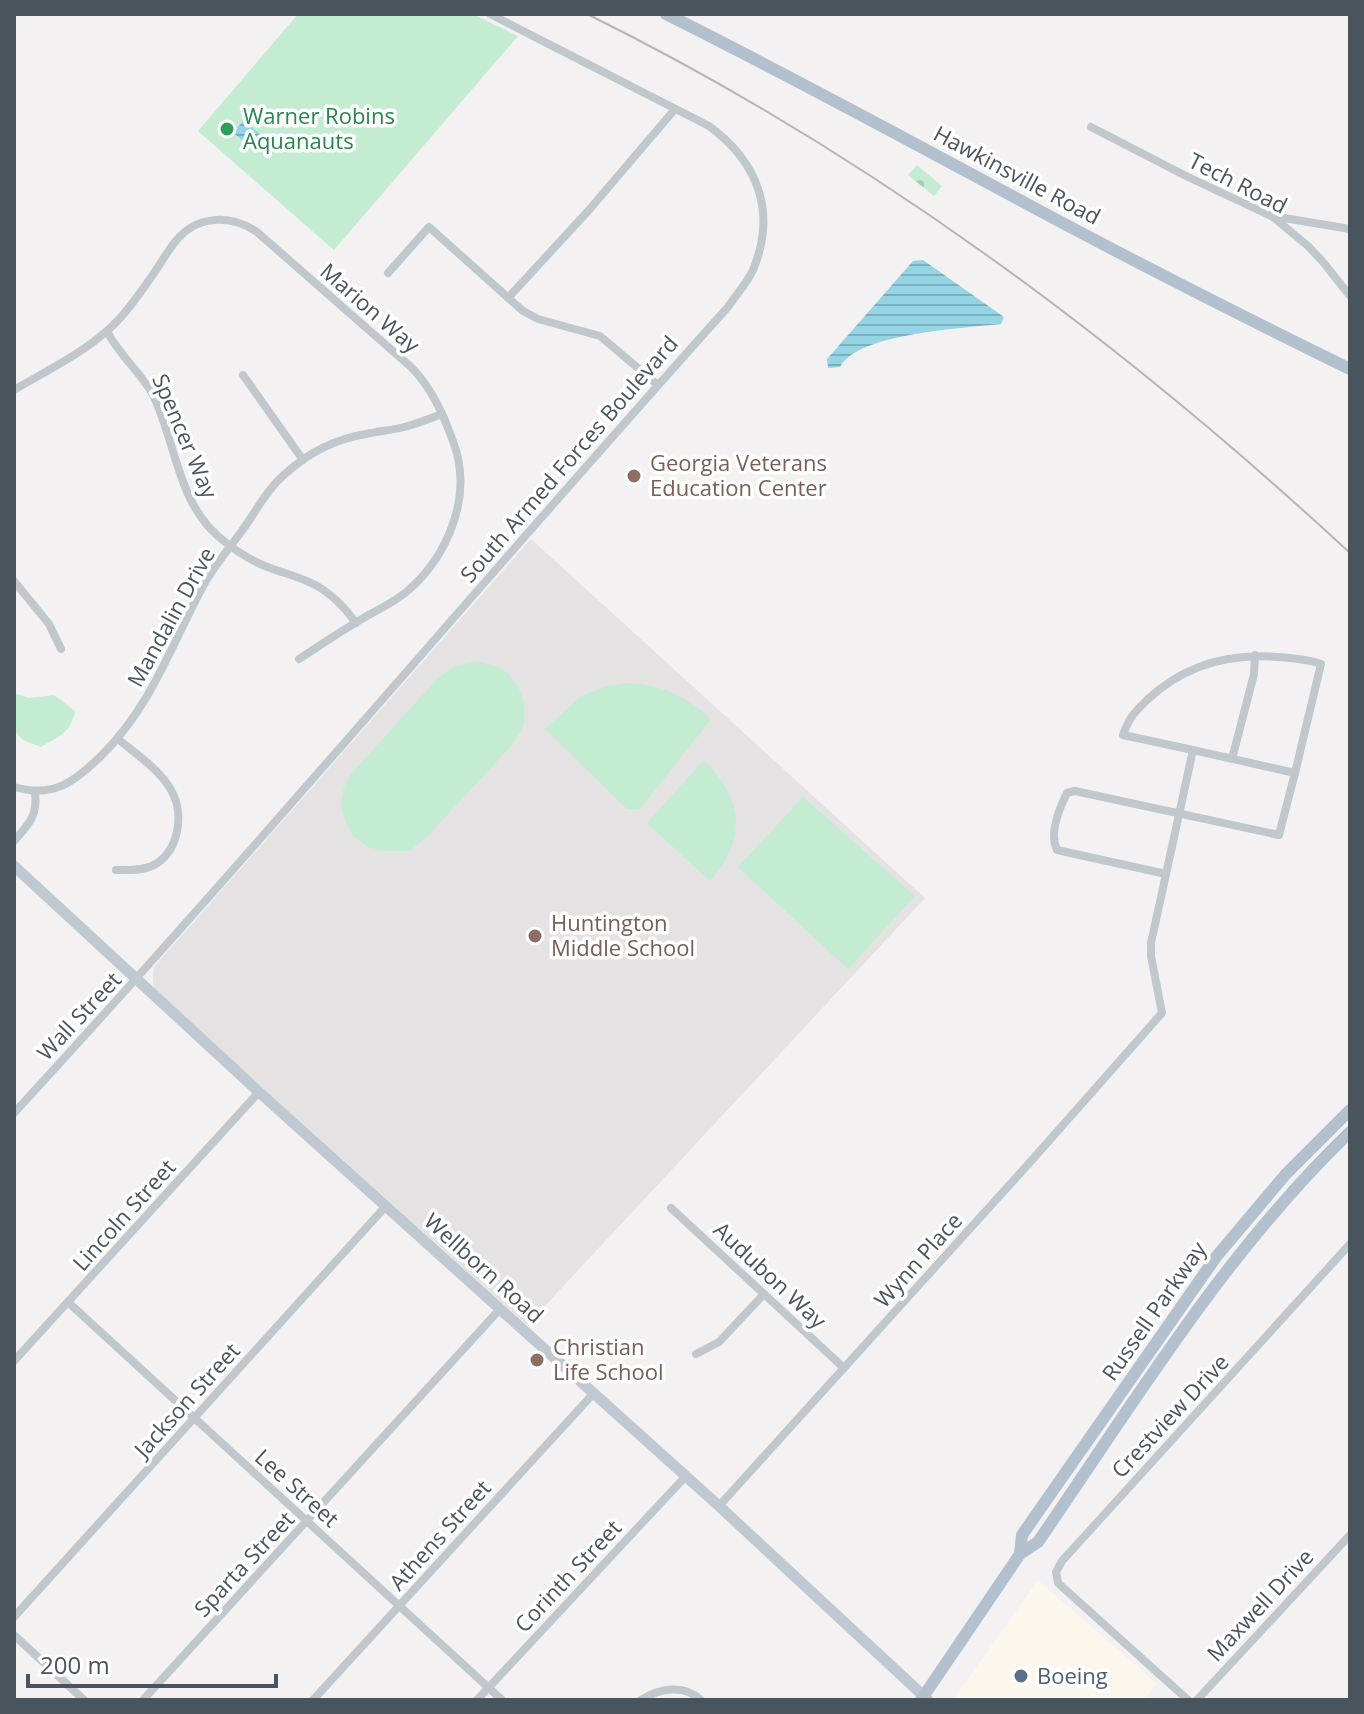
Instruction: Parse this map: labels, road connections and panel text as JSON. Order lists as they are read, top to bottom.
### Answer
{
  "streets": {
    "main road": ["Hawkinsville Road", "Russell Parkway"],
    "street": [
      "Tech Road",
      "Marion Way",
      "Spencer Way",
      "South Armed Forces Boulevard",
      "Mandalin Drive",
      "Wall Street",
      "Lincoln Street",
      "Wynn Place",
      "Wellborn Road",
      "Audubon Way",
      "Jackson Street",
      "Crestview Drive",
      "Lee Street",
      "Athens Street",
      "Sparta Street",
      "Corinth Street",
      "Maxwell Drive"
    ]
  },
  "crossings": [
    ["Marion Way", "Spencer Way"],
    ["Marion Way", "Mandalin Drive"],
    ["Spencer Way", "Mandalin Drive"],
    ["South Armed Forces Boulevard", "Wall Street"],
    ["South Armed Forces Boulevard", "Wellborn Road"],
    ["Wall Street", "Wellborn Road"],
    ["Lincoln Street", "Wellborn Road"],
    ["Lincoln Street", "Lee Street"],
    ["Wynn Place", "Wellborn Road"],
    ["Wynn Place", "Audubon Way"],
    ["Wellborn Road", "Russell Parkway"],
    ["Wellborn Road", "Jackson Street"],
    ["Wellborn Road", "Athens Street"],
    ["Wellborn Road", "Sparta Street"],
    ["Wellborn Road", "Corinth Street"],
    ["Jackson Street", "Lee Street"],
    ["Lee Street", "Athens Street"],
    ["Lee Street", "Sparta Street"],
    ["Lee Street", "Corinth Street"]
  ],
  "places": [
    "Warner Robins Aquanauts",
    "Georgia Veterans Education Center",
    "Huntington Middle School",
    "Christian Life School",
    "Boeing"
  ],
  "scale_bar": "200 m"
}
